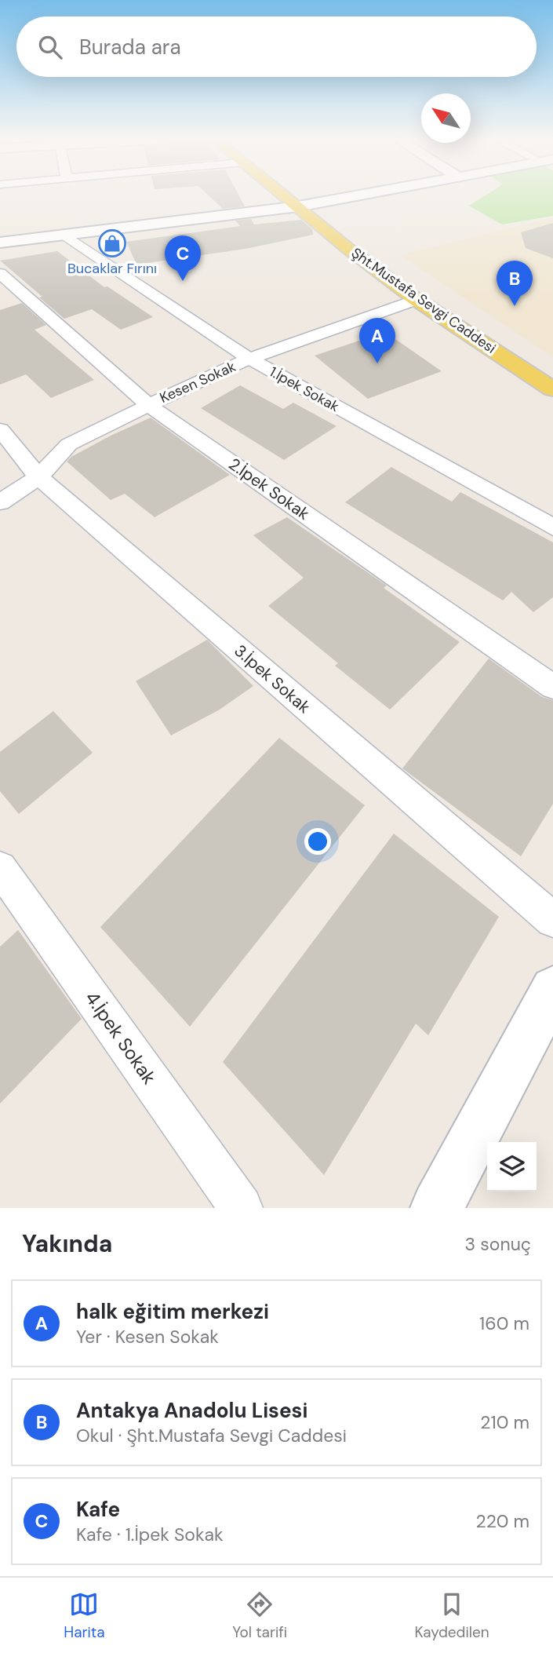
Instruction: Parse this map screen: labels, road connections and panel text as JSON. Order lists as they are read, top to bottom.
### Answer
{
  "streets": {
    "main road": ["Şht.Mustafa Sevgi Caddesi"],
    "street": [
      "Kesen Sokak",
      "1.İpek Sokak",
      "2.İpek Sokak",
      "3.İpek Sokak",
      "4.İpek Sokak"
    ]
  },
  "crossings": [
    ["Şht.Mustafa Sevgi Caddesi", "Kesen Sokak"],
    ["Kesen Sokak", "1.İpek Sokak"],
    ["Kesen Sokak", "2.İpek Sokak"],
    ["Kesen Sokak", "3.İpek Sokak"]
  ],
  "places": {
    "shop": ["Bucaklar Fırını"]
  },
  "north": "top left",
  "page": {
    "search": "Burada ara",
    "pins": ["C", "B", "A"],
    "heading": ["Yakında", "3 sonuç"],
    "list": [
      {
        "mark": "A",
        "name": "halk eğitim merkezi",
        "note": "Yer · Kesen Sokak",
        "value": "160 m"
      },
      {
        "mark": "B",
        "name": "Antakya Anadolu Lisesi",
        "note": "Okul · Şht.Mustafa Sevgi Caddesi",
        "value": "210 m"
      },
      {
        "mark": "C",
        "name": "Kafe",
        "note": "Kafe · 1.İpek Sokak",
        "value": "220 m"
      }
    ],
    "nav": ["Harita", "Yol tarifi", "Kaydedilen"]
  }
}
